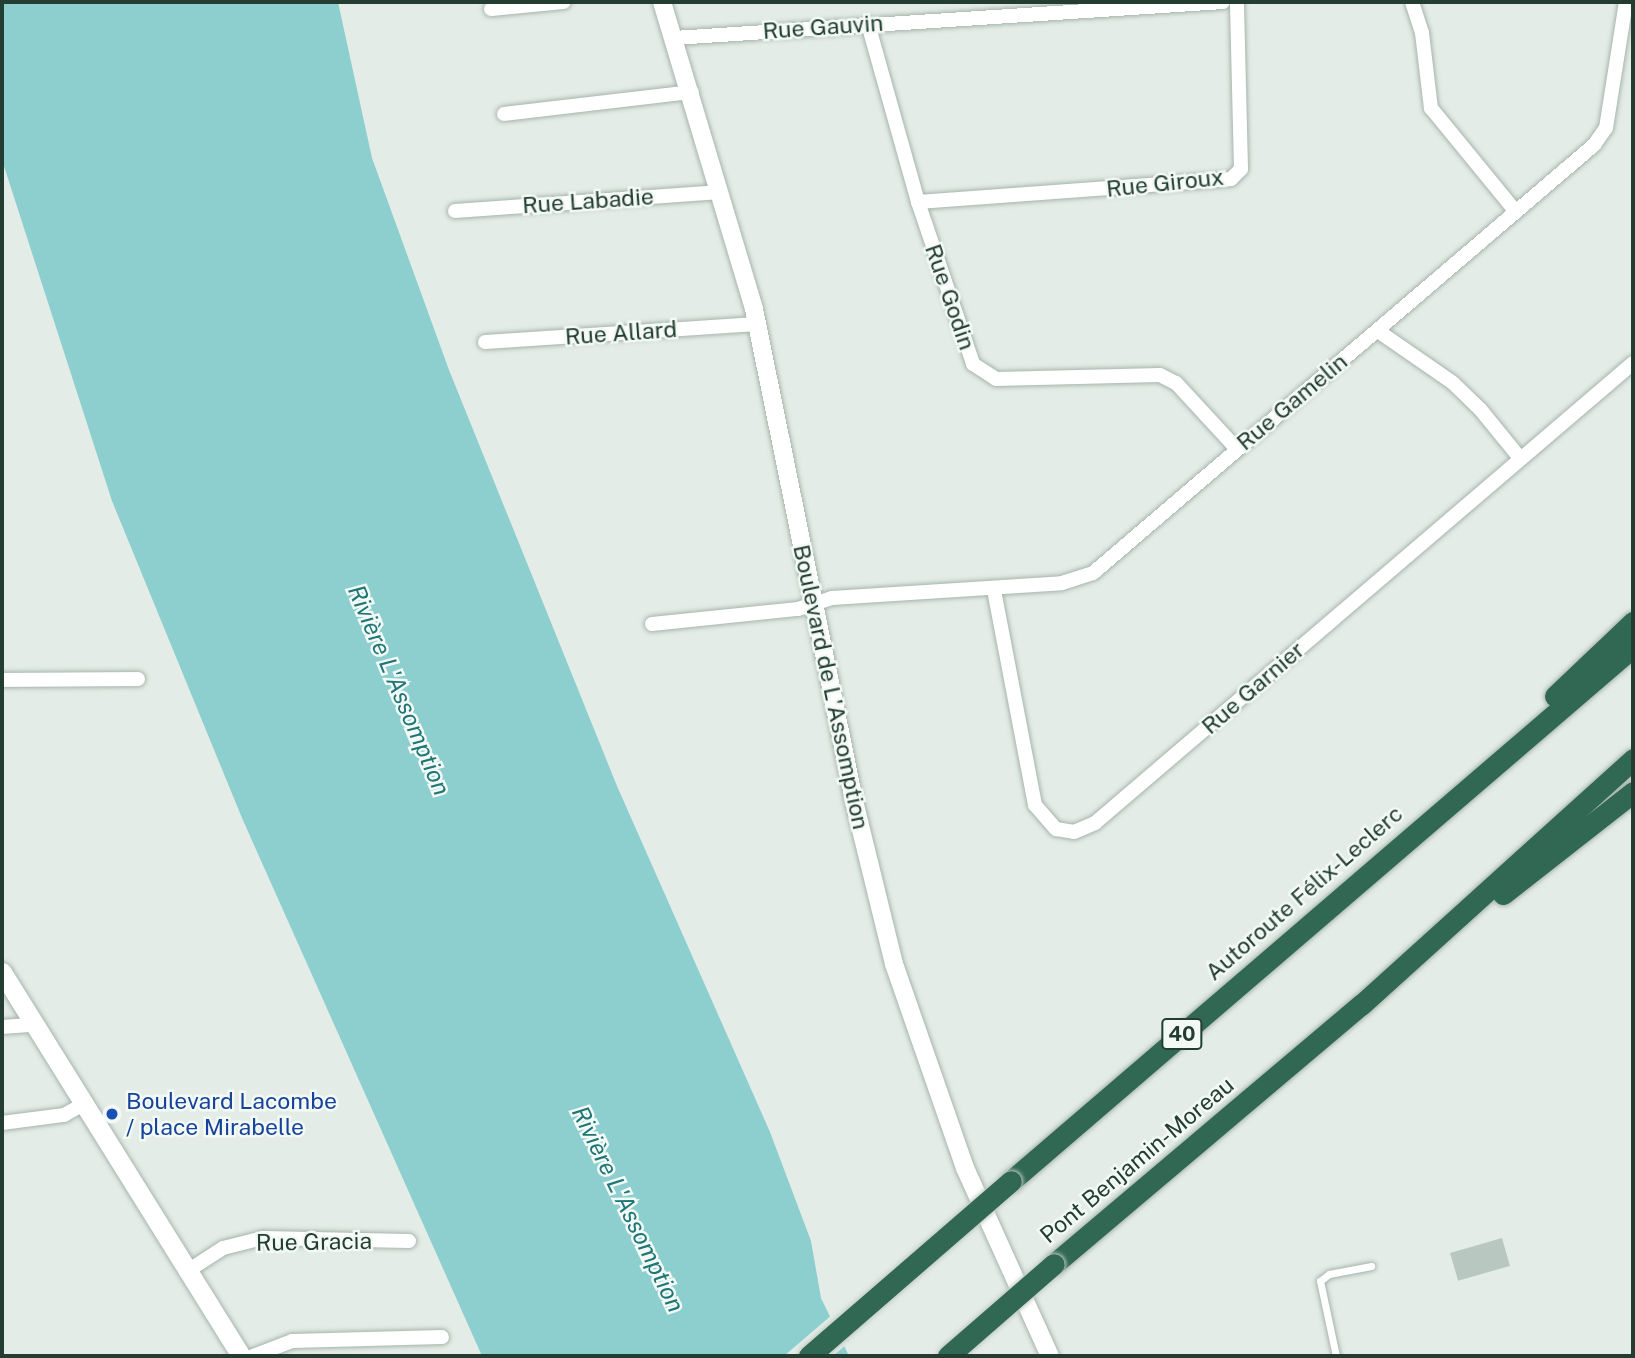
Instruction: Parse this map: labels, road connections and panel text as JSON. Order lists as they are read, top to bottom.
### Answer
{
  "streets": {
    "highway": ["Autoroute Félix-Leclerc", "40", "Pont Benjamin-Moreau"],
    "street": [
      "Rue Gauvin",
      "Rue Giroux",
      "Rue Labadie",
      "Rue Godin",
      "Rue Allard",
      "Rue Gamelin",
      "Boulevard de L'Assomption",
      "Rue Garnier",
      "Rue Gracia"
    ]
  },
  "crossings": [
    ["Rue Gauvin", "Rue Godin"],
    ["Rue Gauvin", "Boulevard de L'Assomption"],
    ["Rue Giroux", "Rue Godin"],
    ["Rue Labadie", "Boulevard de L'Assomption"],
    ["Rue Godin", "Rue Gamelin"],
    ["Rue Allard", "Boulevard de L'Assomption"],
    ["Rue Gamelin", "Boulevard de L'Assomption"],
    ["Rue Gamelin", "Rue Garnier"]
  ],
  "water": ["Rivière L'Assomption"],
  "places": ["Boulevard Lacombe / place Mirabelle"]
}
